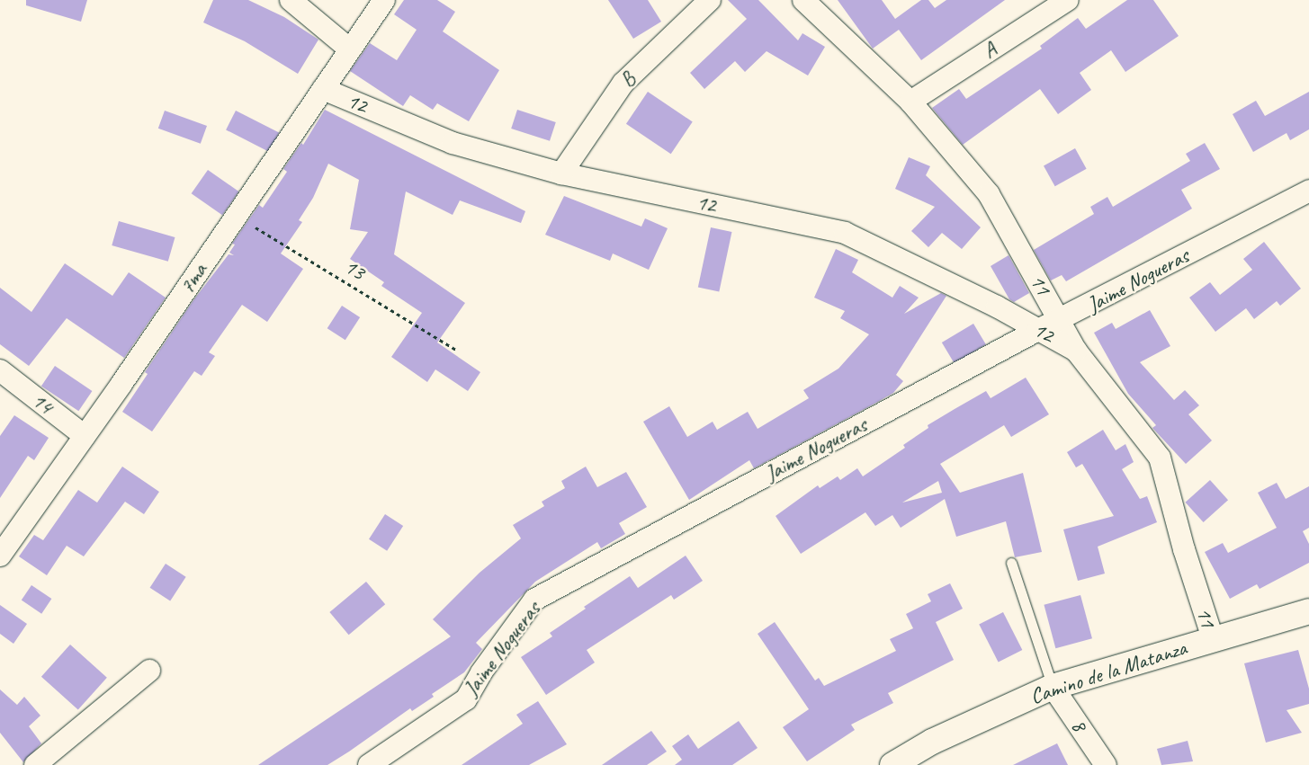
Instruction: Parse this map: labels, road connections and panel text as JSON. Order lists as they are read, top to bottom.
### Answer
{
  "streets": {
    "main road": ["Camino de la Matanza"],
    "street": [
      "A",
      "B",
      "12",
      "7ma",
      "Jaime Nogueras",
      "11",
      "14",
      "8"
    ],
    "path": ["13"]
  },
  "crossings": [
    ["A", "11"],
    ["B", "12"],
    ["12", "7ma"],
    ["12", "Jaime Nogueras"],
    ["12", "11"],
    ["13", "7ma"],
    ["7ma", "14"],
    ["Jaime Nogueras", "11"],
    ["11", "Camino de la Matanza"],
    ["Camino de la Matanza", "8"]
  ]
}
